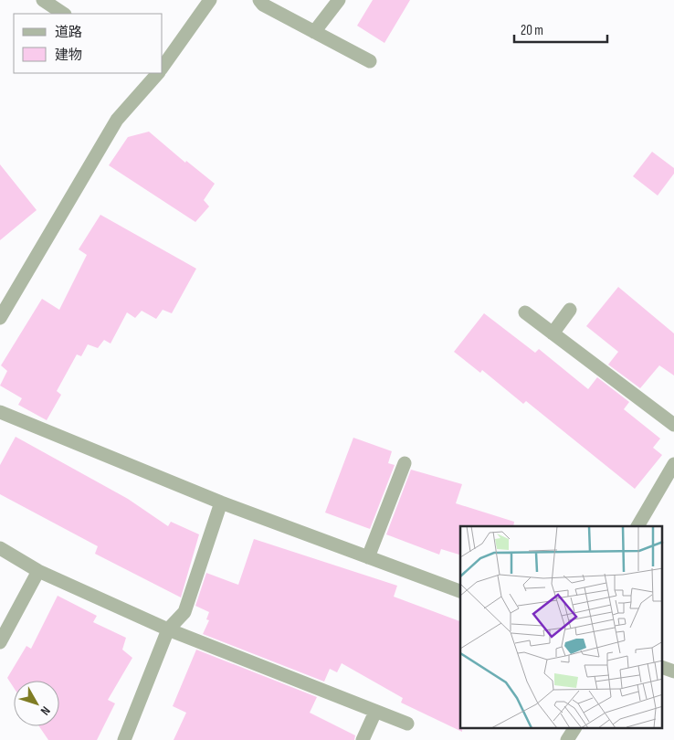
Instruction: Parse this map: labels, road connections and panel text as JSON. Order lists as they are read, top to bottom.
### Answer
{
  "legend": ["道路", "建物"],
  "scale_bar": "20 m",
  "north": "bottom right"
}
